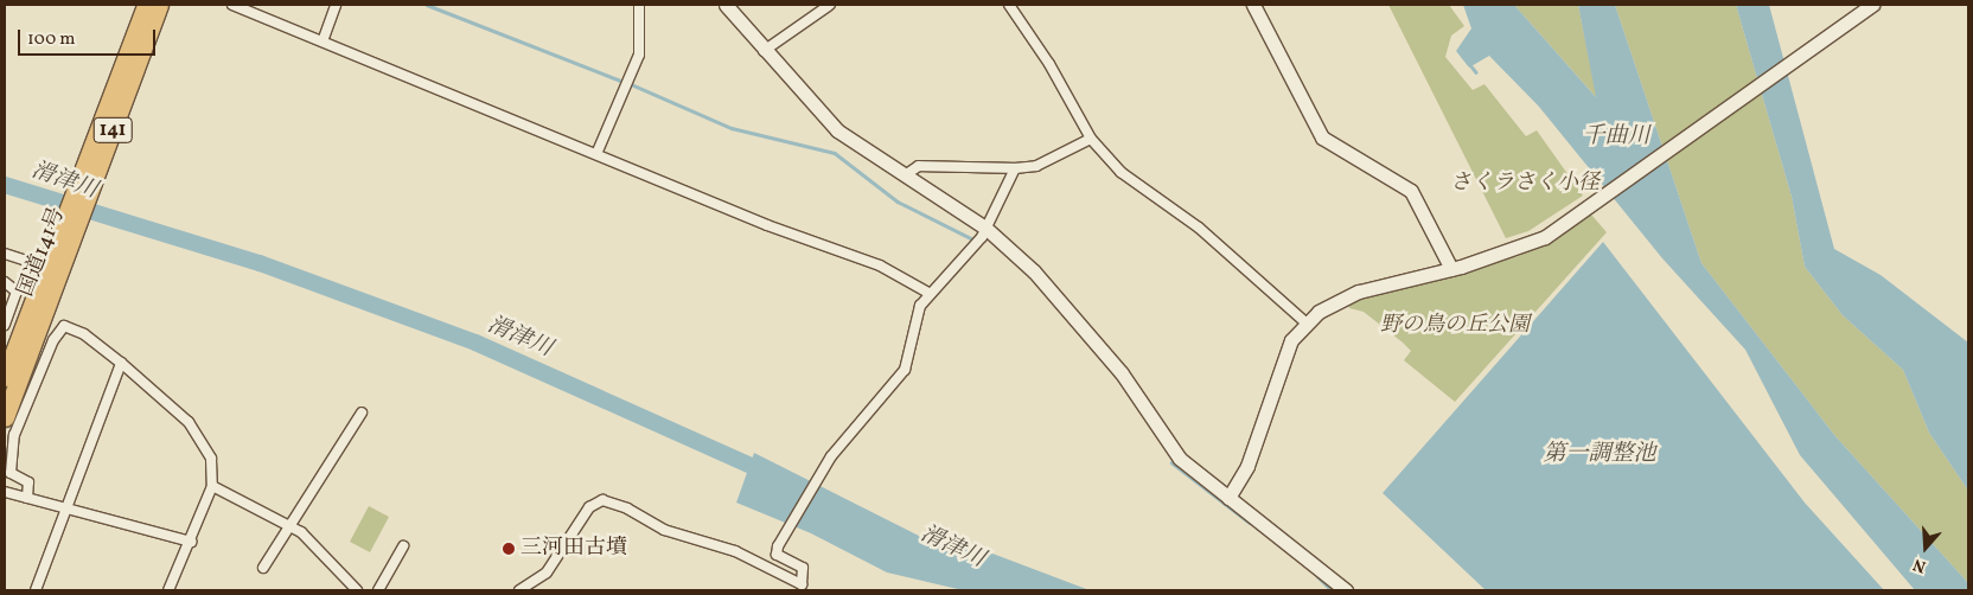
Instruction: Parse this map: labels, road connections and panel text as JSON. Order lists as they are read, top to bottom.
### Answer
{
  "streets": {
    "highway": ["141", "国道141号"]
  },
  "water": ["千曲川", "滑津川", "第一調整池"],
  "parks": ["さくラさく小径", "野の鳥の丘公園"],
  "places": ["三河田古墳"],
  "scale_bar": "100 m",
  "north": "bottom"
}
